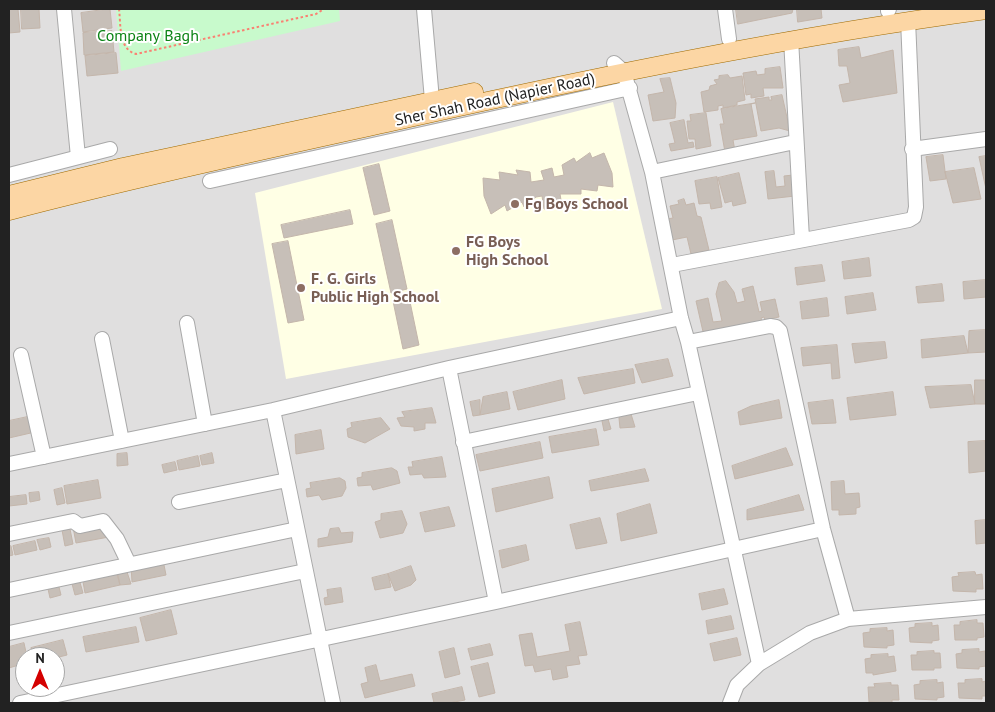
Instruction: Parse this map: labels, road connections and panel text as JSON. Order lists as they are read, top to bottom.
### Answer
{
  "streets": {
    "main road": ["Sher Shah Road (Napier Road)"]
  },
  "parks": ["Company Bagh"],
  "places": ["Fg Boys School", "FG Boys High School", "F. G. Girls Public High School"],
  "north": "top"
}
